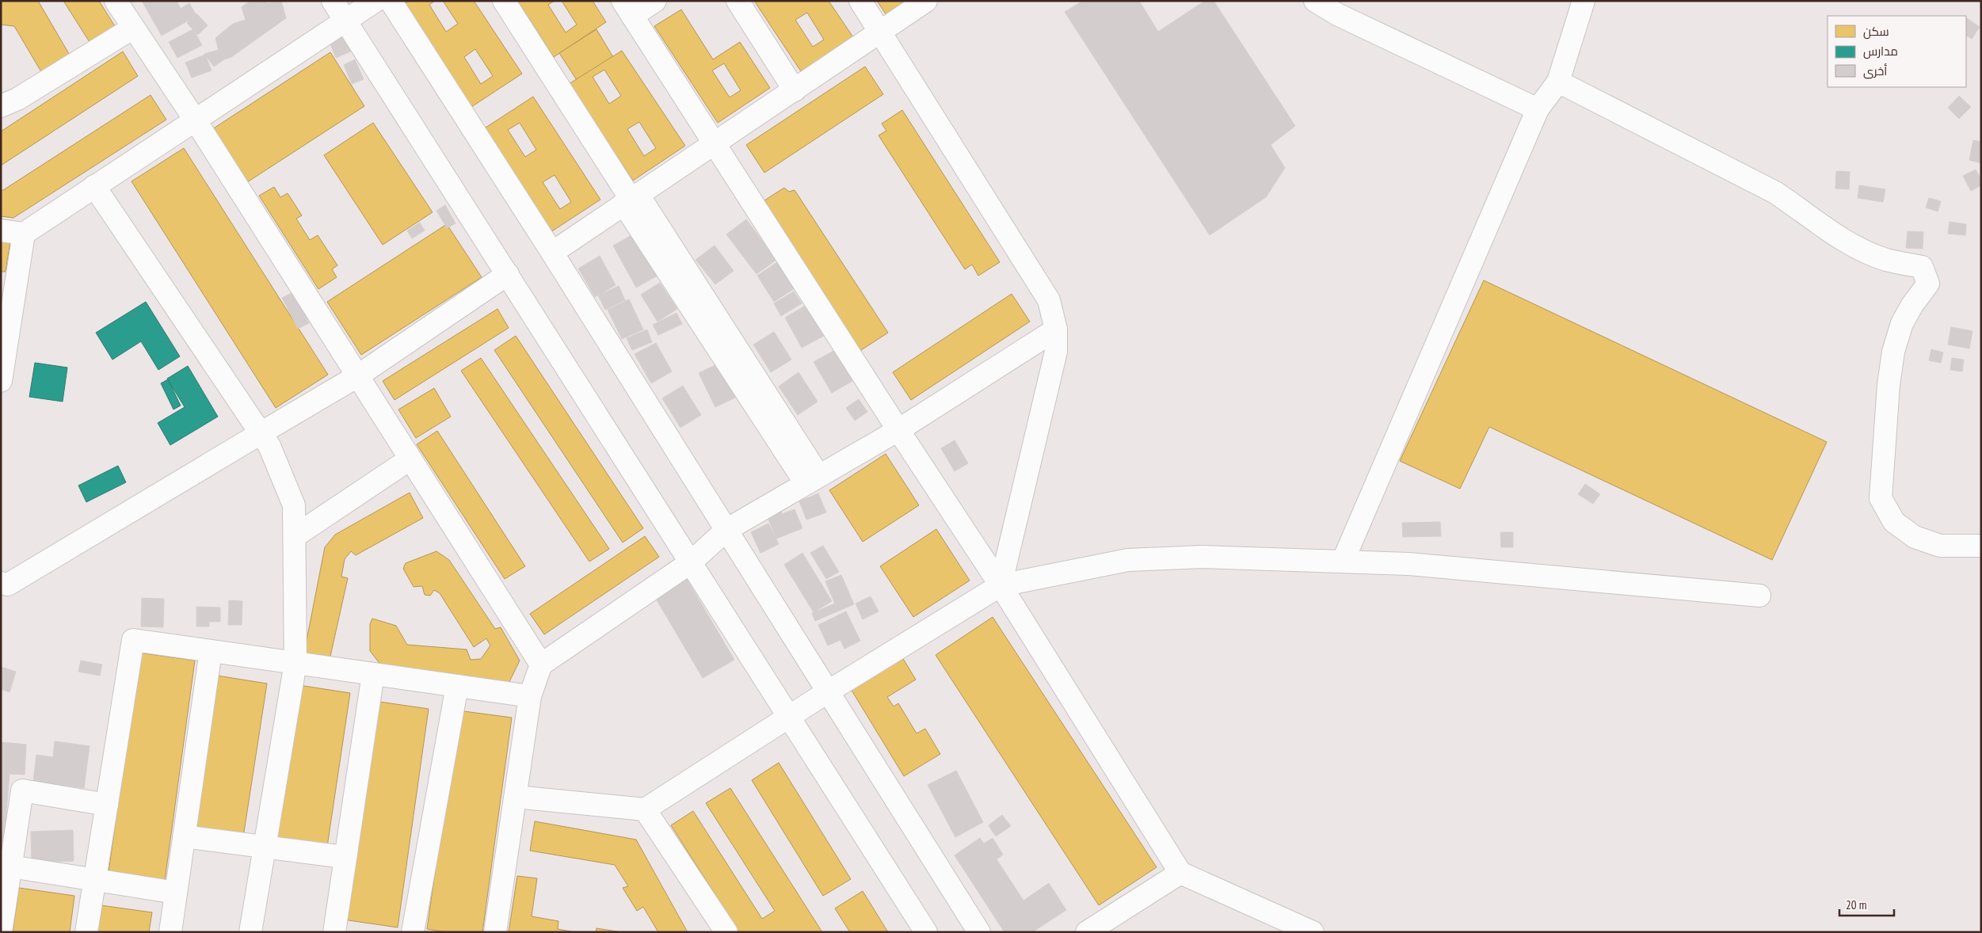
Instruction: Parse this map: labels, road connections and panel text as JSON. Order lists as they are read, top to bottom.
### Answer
{
  "legend": ["سكن", "مدارس", "أخرى"],
  "scale_bar": "20 m"
}
